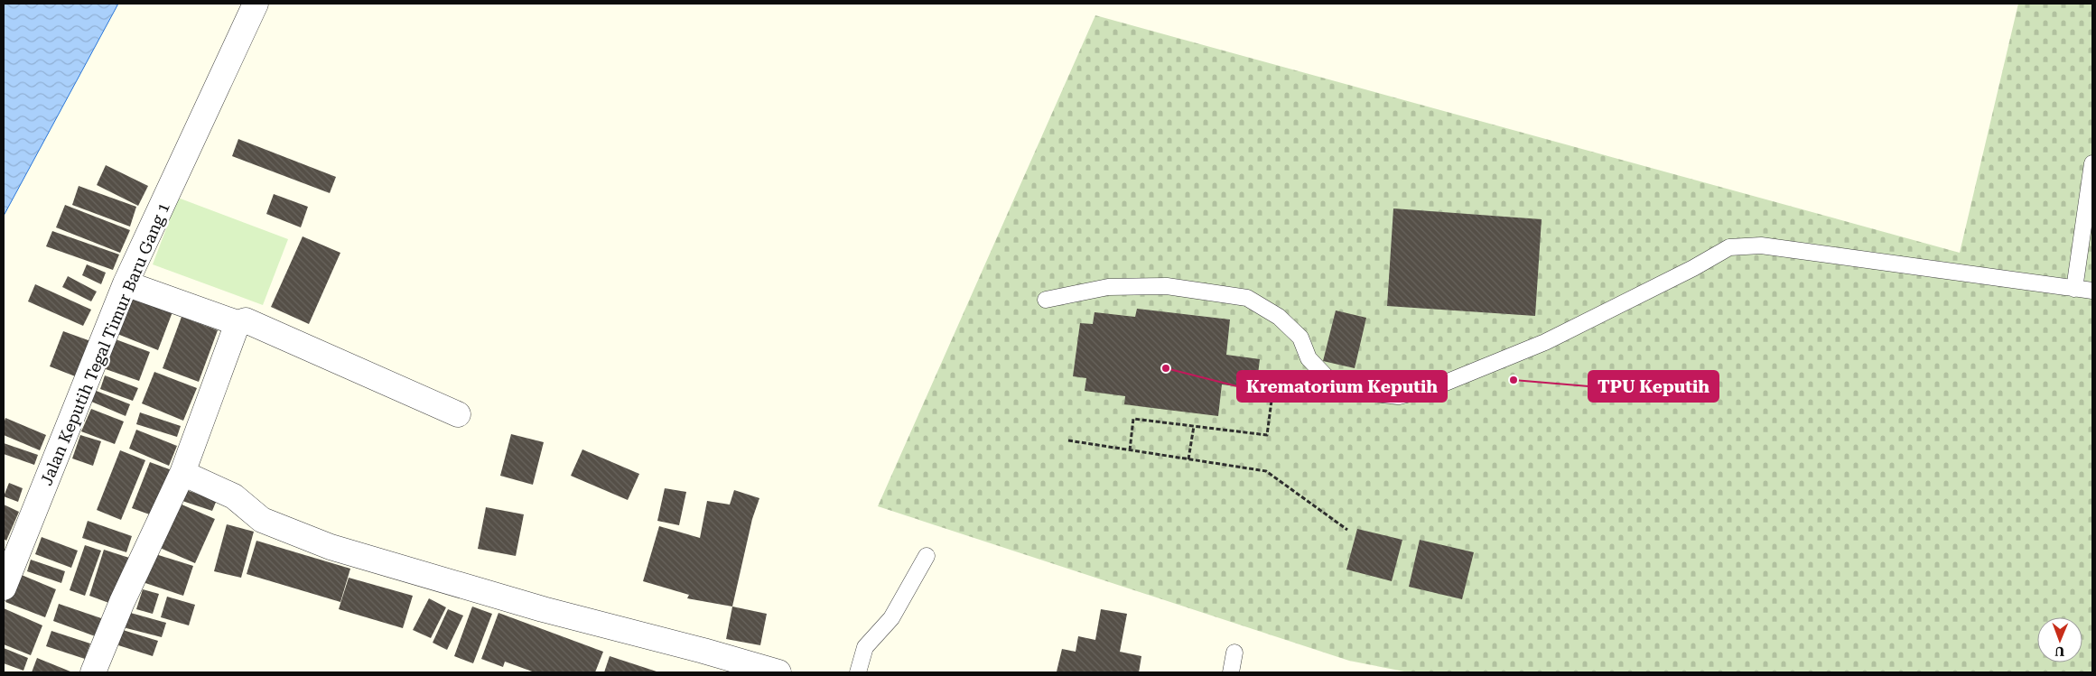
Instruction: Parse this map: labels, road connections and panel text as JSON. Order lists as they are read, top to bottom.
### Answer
{
  "streets": {
    "street": ["Jalan Keputih Tegal Timur Baru Gang 1"]
  },
  "places": ["Krematorium Keputih", "TPU Keputih"],
  "north": "bottom"
}
